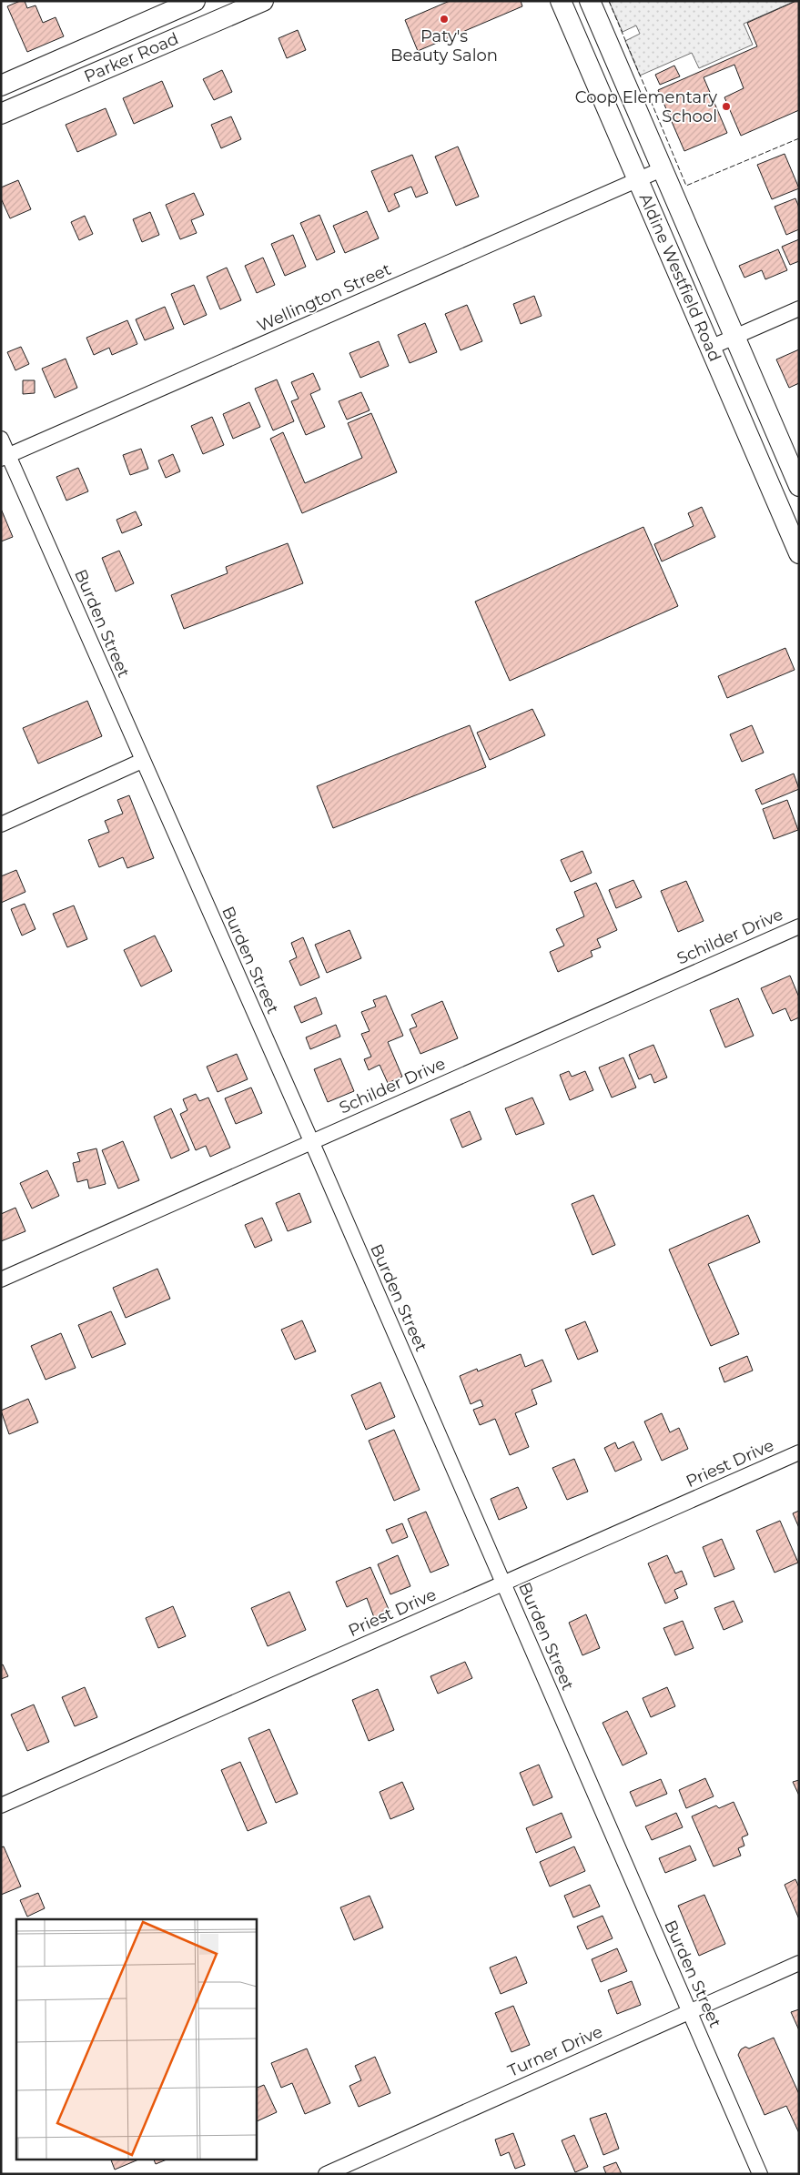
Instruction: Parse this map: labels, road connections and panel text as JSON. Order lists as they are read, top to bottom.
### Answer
{
  "streets": {
    "main road": ["Parker Road", "Aldine Westfield Road"],
    "street": [
      "Wellington Street",
      "Burden Street",
      "Schilder Drive",
      "Priest Drive",
      "Turner Drive"
    ]
  },
  "crossings": [
    ["Aldine Westfield Road", "Wellington Street"],
    ["Wellington Street", "Burden Street"],
    ["Burden Street", "Schilder Drive"],
    ["Burden Street", "Priest Drive"],
    ["Burden Street", "Turner Drive"]
  ],
  "places": ["Paty's Beauty Salon", "Coop Elementary School"]
}
